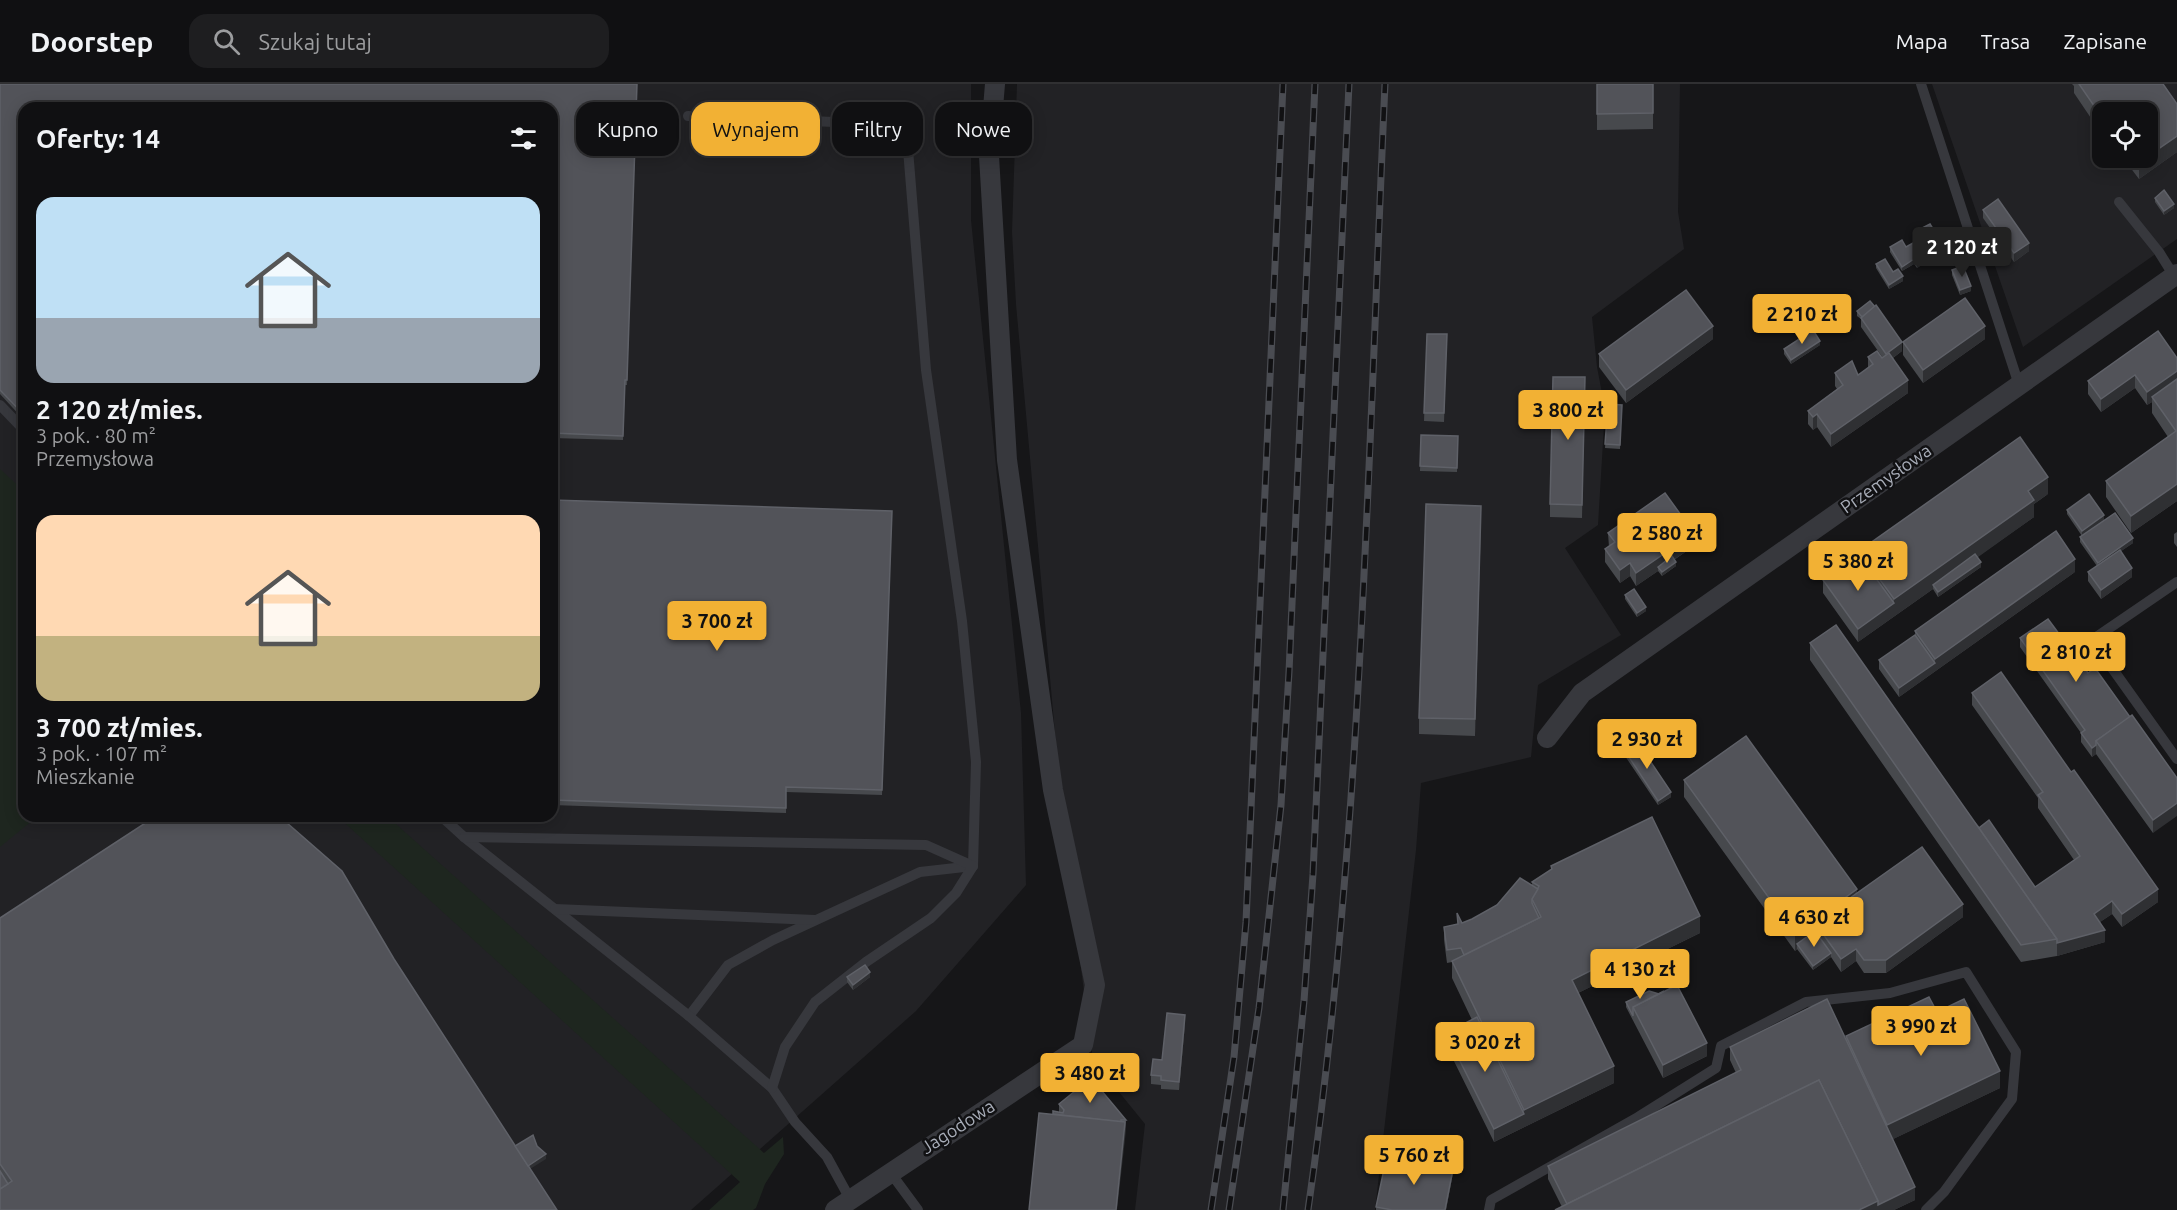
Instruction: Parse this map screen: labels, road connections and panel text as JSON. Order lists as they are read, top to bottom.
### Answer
{
  "streets": {
    "street": ["Przemysłowa", "Jagodowa"]
  },
  "page": {
    "header": "Doorstep",
    "search": "Szukaj tutaj",
    "nav": ["Mapa", "Trasa", "Zapisane"],
    "chip": [
      "Kupno",
      "Wynajem",
      "Filtry",
      "Nowe"
    ],
    "heading": "Oferty: 14",
    "list": [
      {
        "name": "2 120 zł/mies.",
        "note": "3 pok. · 80 m² · Przemysłowa"
      },
      {
        "name": "3 700 zł/mies.",
        "note": "3 pok. · 107 m² · Mieszkanie"
      }
    ],
    "price": [
      "2 120 zł",
      "2 210 zł",
      "3 800 zł",
      "2 580 zł",
      "5 380 zł",
      "3 700 zł",
      "2 810 zł",
      "2 930 zł",
      "4 630 zł",
      "4 130 zł",
      "3 990 zł",
      "3 020 zł",
      "3 480 zł",
      "5 760 zł"
    ]
  }
}
